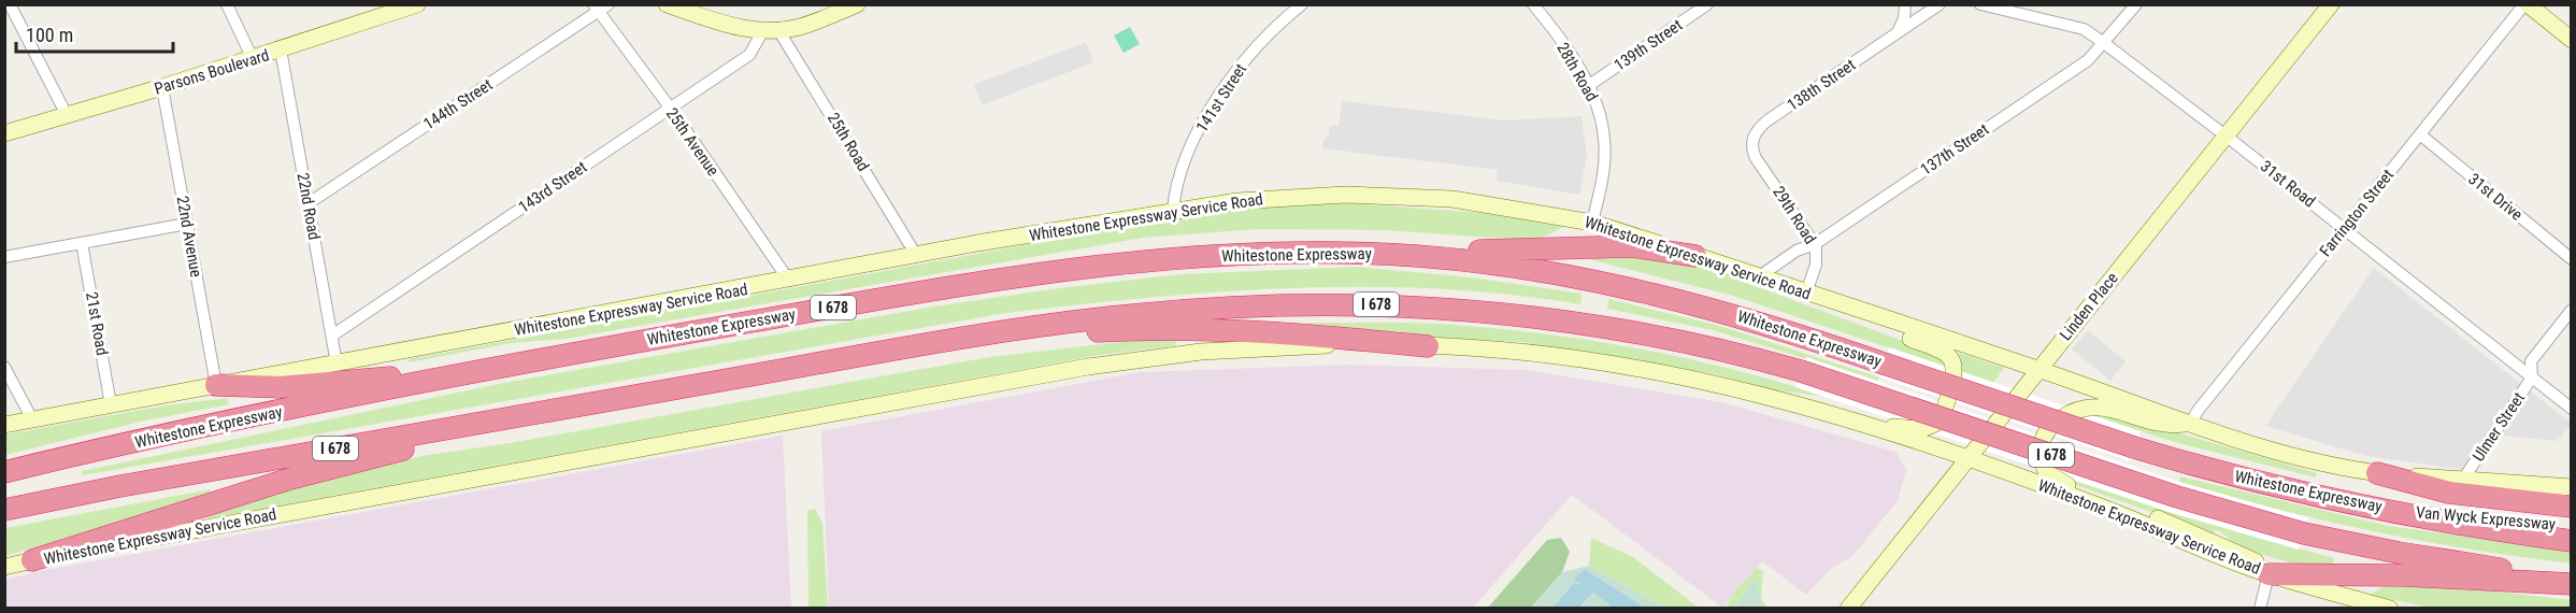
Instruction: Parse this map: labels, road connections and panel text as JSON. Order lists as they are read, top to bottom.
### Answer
{
  "streets": {
    "highway": ["Whitestone Expressway", "I 678", "Van Wyck Expressway"],
    "main road": ["Parsons Boulevard", "Whitestone Expressway Service Road", "Linden Place"],
    "street": [
      "139th Street",
      "28th Road",
      "138th Street",
      "141st Street",
      "144th Street",
      "25th Avenue",
      "25th Road",
      "137th Street",
      "31st Road",
      "143rd Street",
      "31st Drive",
      "22nd Road",
      "Farrington Street",
      "29th Road",
      "22nd Avenue",
      "21st Road",
      "Ulmer Street"
    ]
  },
  "crossings": [
    ["139th Street", "28th Road"],
    ["Parsons Boulevard", "22nd Road"],
    ["Parsons Boulevard", "22nd Avenue"],
    ["28th Road", "Whitestone Expressway Service Road"],
    ["138th Street", "29th Road"],
    ["141st Street", "Whitestone Expressway Service Road"],
    ["144th Street", "25th Avenue"],
    ["144th Street", "22nd Road"],
    ["25th Avenue", "143rd Street"],
    ["25th Avenue", "Whitestone Expressway Service Road"],
    ["25th Road", "143rd Street"],
    ["25th Road", "Whitestone Expressway Service Road"],
    ["137th Street", "31st Road"],
    ["137th Street", "29th Road"],
    ["137th Street", "Whitestone Expressway Service Road"],
    ["31st Road", "Farrington Street"],
    ["31st Road", "Linden Place"],
    ["31st Road", "Ulmer Street"],
    ["143rd Street", "22nd Road"],
    ["31st Drive", "Farrington Street"],
    ["22nd Road", "Whitestone Expressway Service Road"],
    ["Farrington Street", "Whitestone Expressway Service Road"],
    ["29th Road", "Whitestone Expressway Service Road"],
    ["Whitestone Expressway Service Road", "22nd Avenue"],
    ["Whitestone Expressway Service Road", "Linden Place"],
    ["Whitestone Expressway Service Road", "21st Road"],
    ["Whitestone Expressway Service Road", "Ulmer Street"],
    ["Whitestone Expressway", "Van Wyck Expressway"]
  ],
  "scale_bar": "100 m"
}
